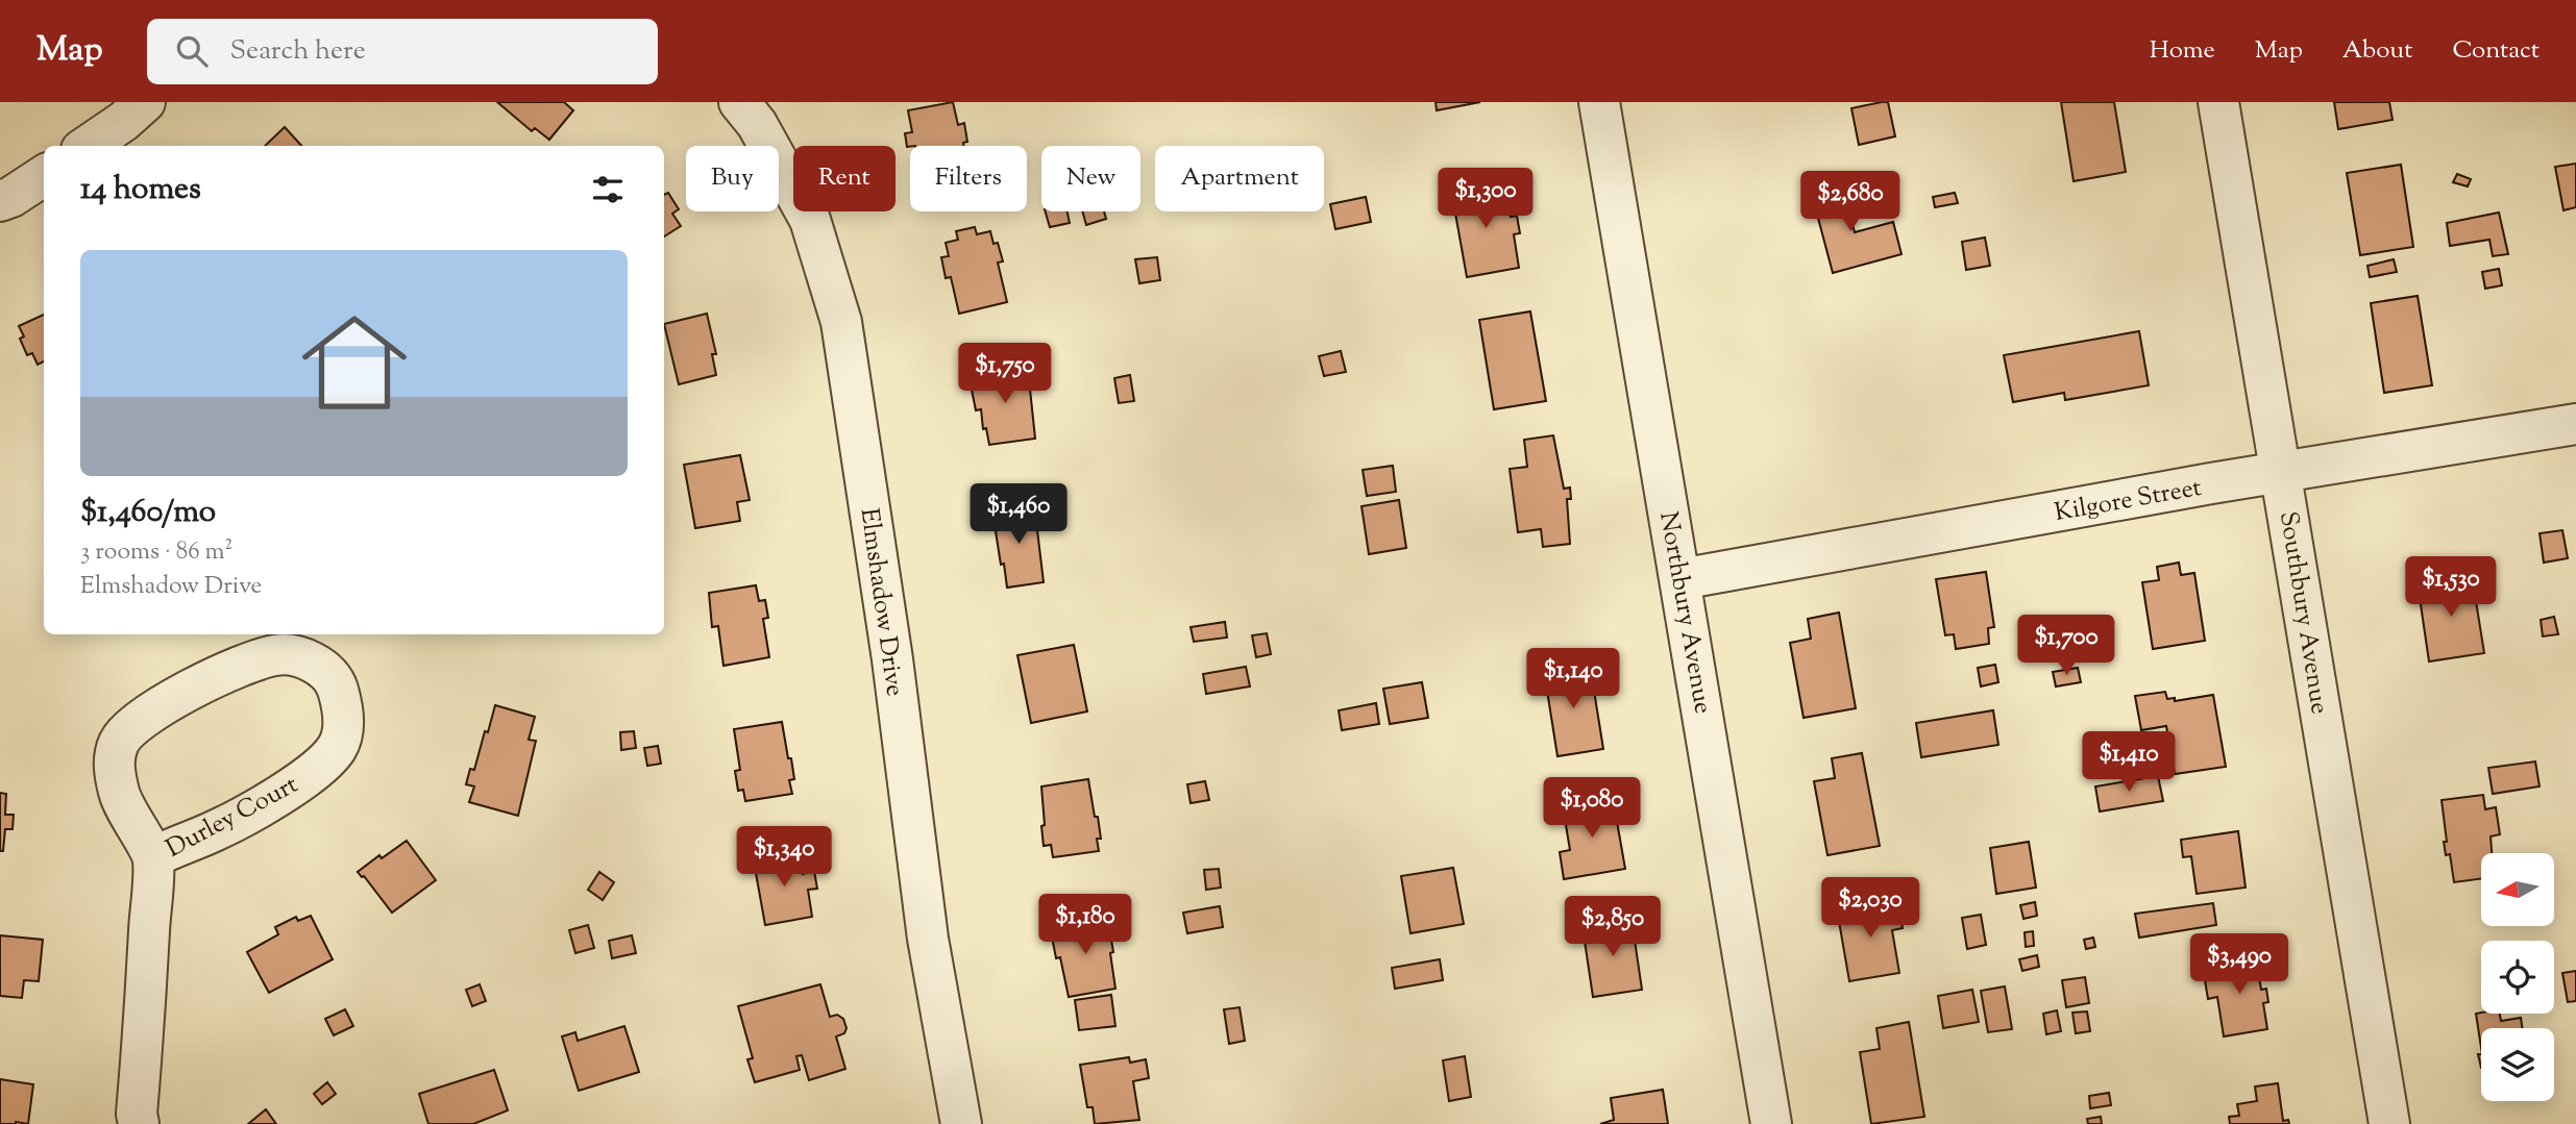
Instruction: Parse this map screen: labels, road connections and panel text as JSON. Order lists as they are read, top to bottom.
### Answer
{
  "streets": {
    "street": [
      "Kilgore Street",
      "Elmshadow Drive",
      "Northbury Avenue",
      "Southbury Avenue",
      "Durley Court"
    ]
  },
  "crossings": [
    ["Kilgore Street", "Northbury Avenue"],
    ["Kilgore Street", "Southbury Avenue"]
  ],
  "north": "left",
  "page": {
    "header": "Map",
    "search": "Search here",
    "nav": [
      "Home",
      "Map",
      "About",
      "Contact"
    ],
    "chip": [
      "Buy",
      "Rent",
      "Filters",
      "New",
      "Apartment"
    ],
    "heading": "14 homes",
    "price": [
      "$1,300",
      "$2,680",
      "$1,750",
      "$1,460",
      "$1,530",
      "$1,700",
      "$1,140",
      "$1,410",
      "$1,080",
      "$1,340",
      "$2,030",
      "$1,180",
      "$2,850",
      "$3,490"
    ],
    "list": [
      {
        "name": "$1,460/mo",
        "note": "3 rooms · 86 m² · Elmshadow Drive"
      }
    ]
  }
}
